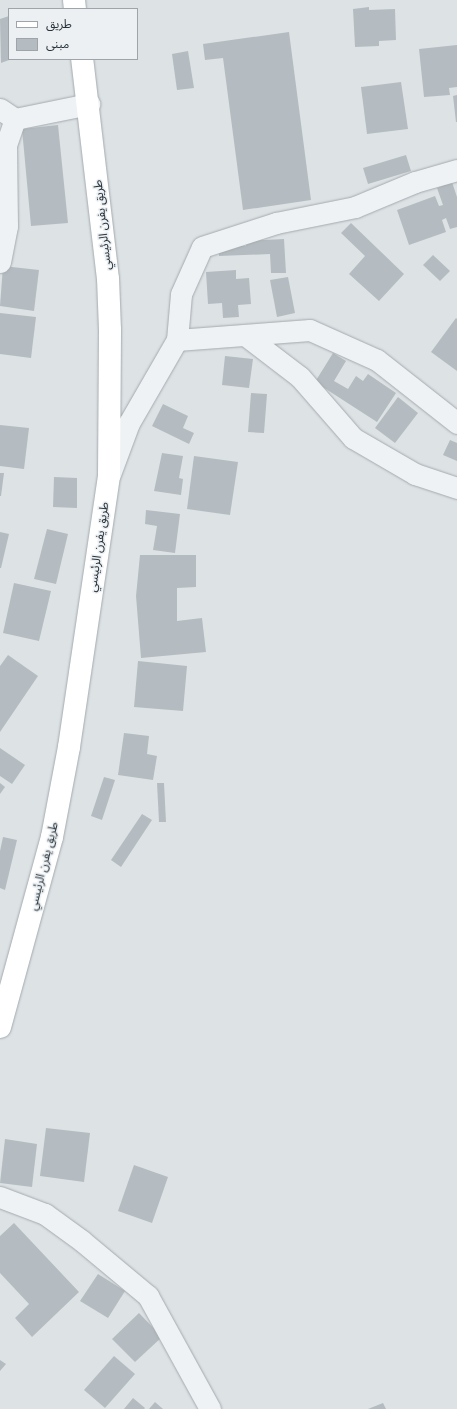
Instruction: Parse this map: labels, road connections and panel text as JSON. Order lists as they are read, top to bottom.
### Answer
{
  "streets": {
    "main road": ["طريق يفرن الرئيسي"]
  },
  "legend": ["طريق", "مبنى"]
}
